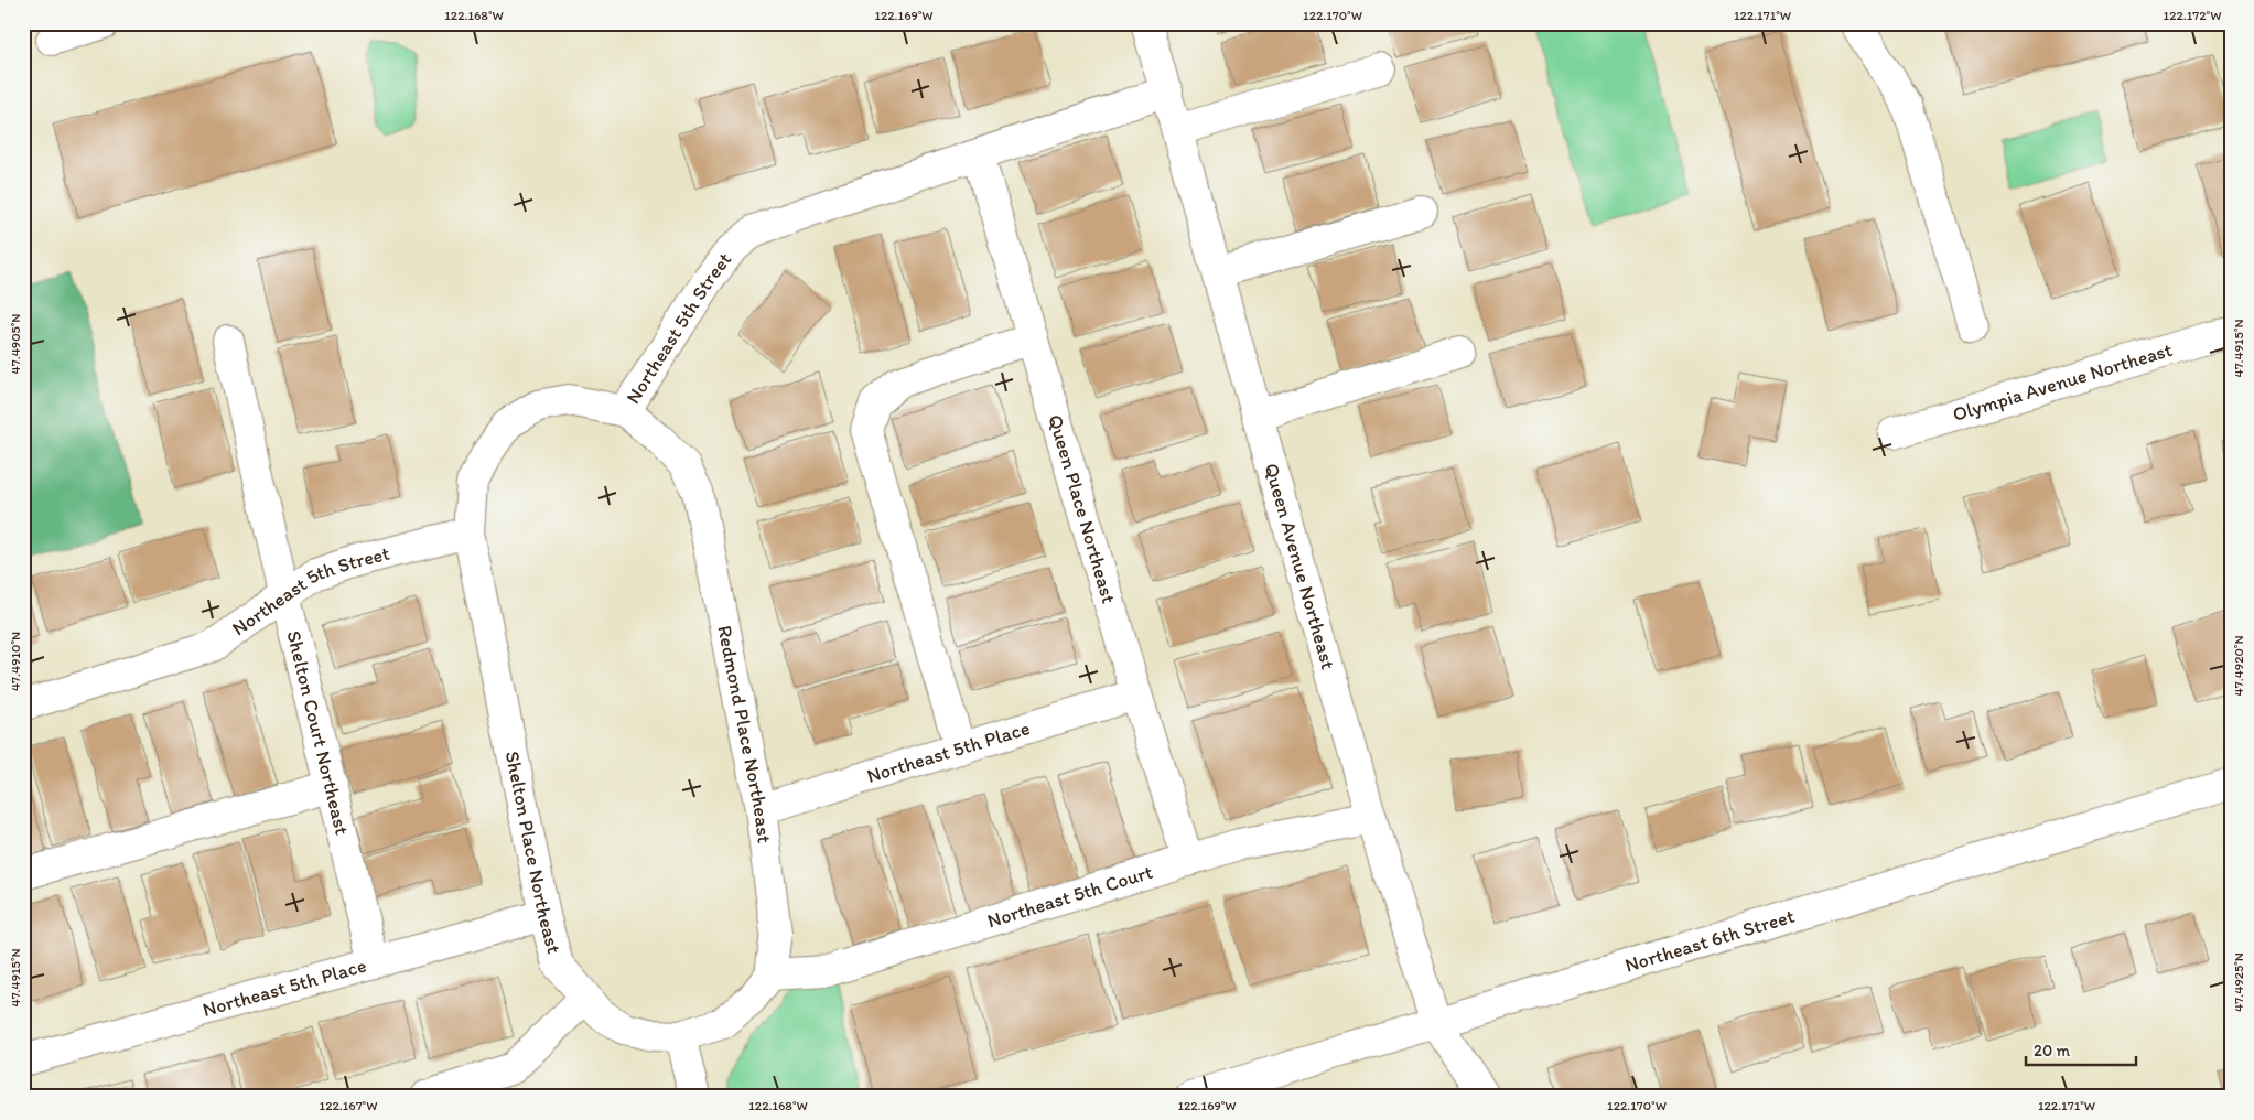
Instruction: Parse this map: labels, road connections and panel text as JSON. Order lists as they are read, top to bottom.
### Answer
{
  "streets": {
    "street": [
      "Northeast 5th Street",
      "Olympia Avenue Northeast",
      "Queen Place Northeast",
      "Queen Avenue Northeast",
      "Shelton Court Northeast",
      "Redmond Place Northeast",
      "Northeast 5th Place",
      "Shelton Place Northeast",
      "Northeast 5th Court",
      "Northeast 6th Street"
    ]
  },
  "crossings": [
    ["Northeast 5th Street", "Queen Place Northeast"],
    ["Northeast 5th Street", "Queen Avenue Northeast"],
    ["Northeast 5th Street", "Shelton Court Northeast"],
    ["Northeast 5th Street", "Redmond Place Northeast"],
    ["Northeast 5th Street", "Shelton Place Northeast"],
    ["Queen Place Northeast", "Northeast 5th Place"],
    ["Queen Place Northeast", "Northeast 5th Court"],
    ["Queen Avenue Northeast", "Northeast 5th Court"],
    ["Queen Avenue Northeast", "Northeast 6th Street"],
    ["Shelton Court Northeast", "Northeast 5th Place"],
    ["Redmond Place Northeast", "Northeast 5th Place"],
    ["Redmond Place Northeast", "Northeast 5th Court"],
    ["Northeast 5th Place", "Shelton Place Northeast"]
  ],
  "scale_bar": "20 m",
  "coordinates": [
    "122.168°W",
    "122.169°W",
    "122.170°W",
    "122.171°W",
    "122.172°W",
    "47.4905°N",
    "47.4915°N",
    "47.4910°N",
    "47.4920°N",
    "47.4925°N",
    "122.167°W"
  ]
}
